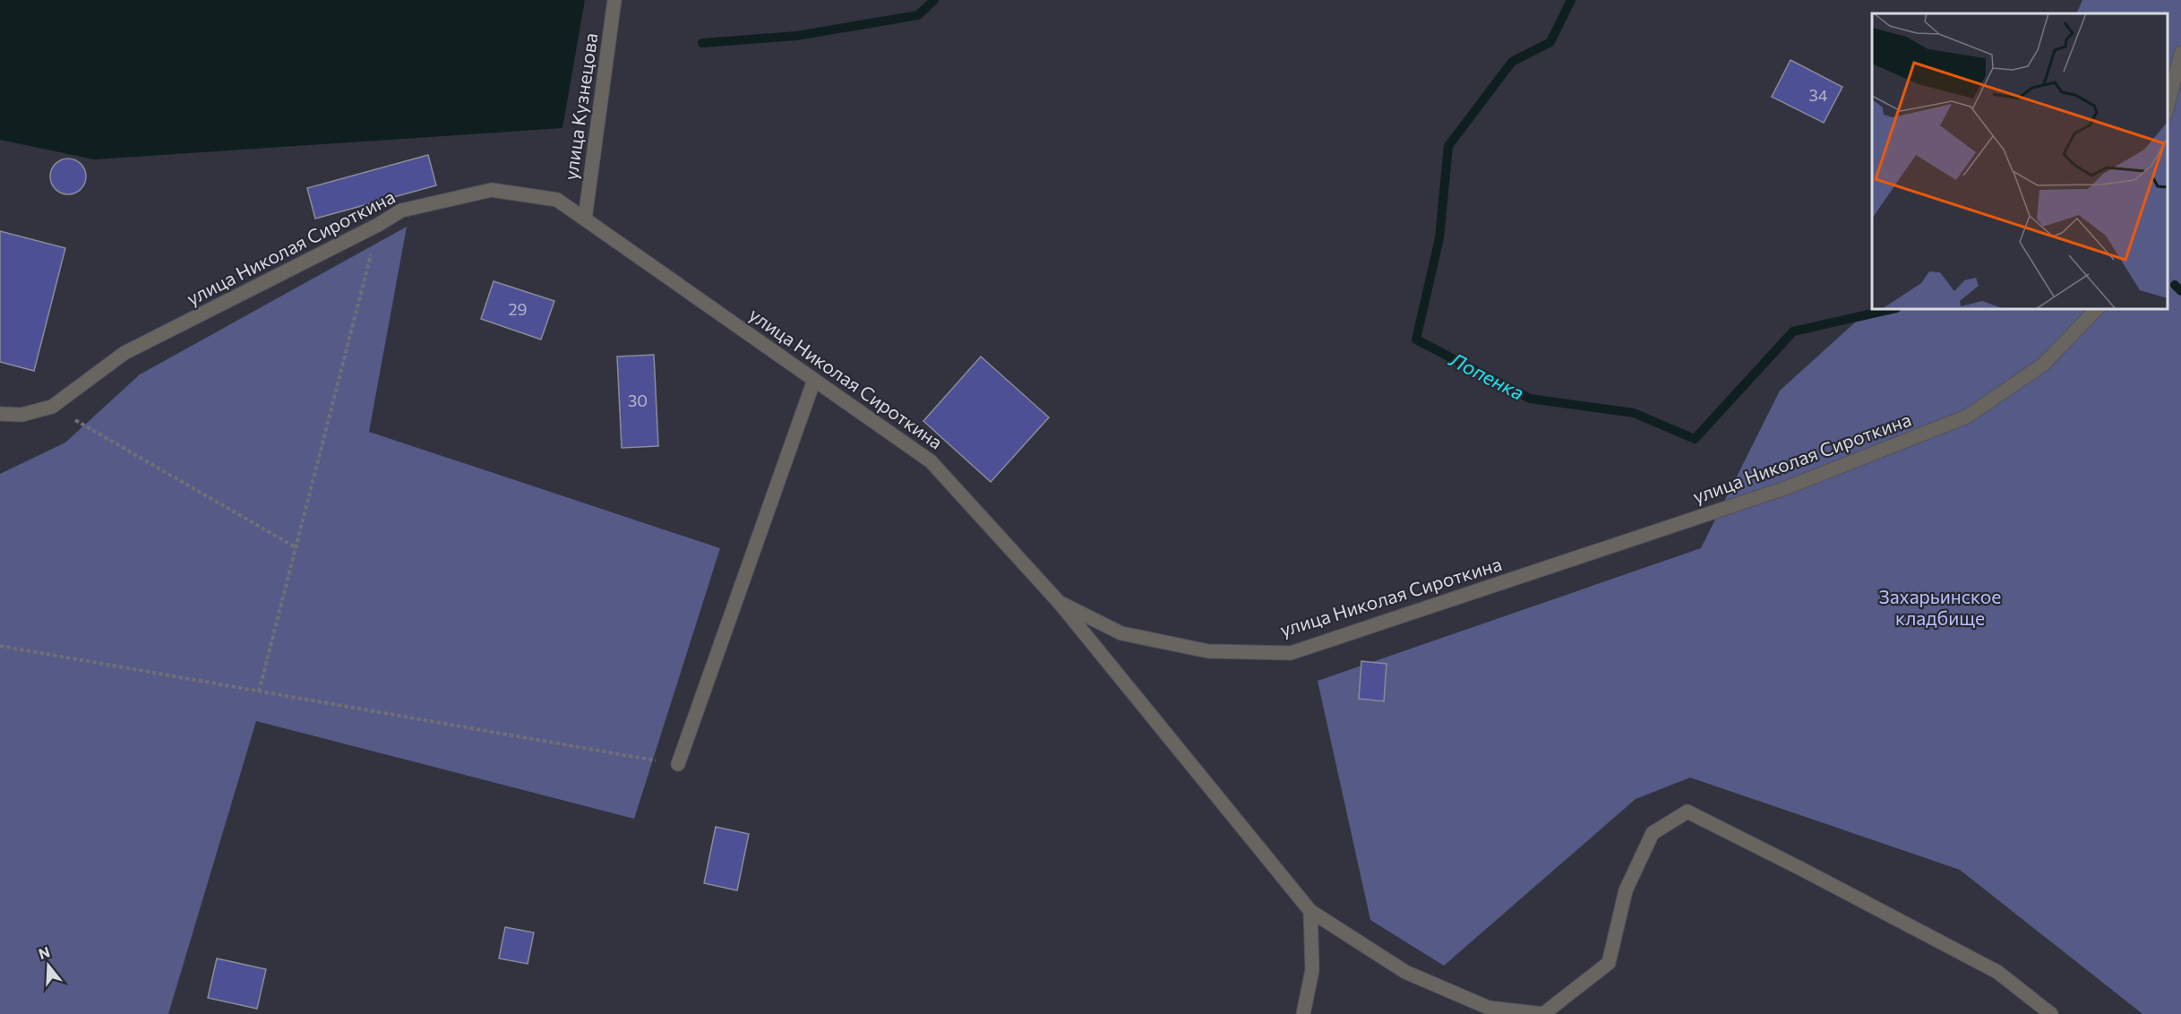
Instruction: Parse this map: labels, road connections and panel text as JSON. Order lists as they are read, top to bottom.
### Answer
{
  "streets": {
    "street": ["улица Кузнецова", "улица Николая Сироткина"]
  },
  "crossings": [
    ["улица Кузнецова", "улица Николая Сироткина"]
  ],
  "water": ["Лопенка"],
  "parks": ["Захарьинское кладбище"],
  "house_numbers": ["34", "29", "30"],
  "north": "top"
}
